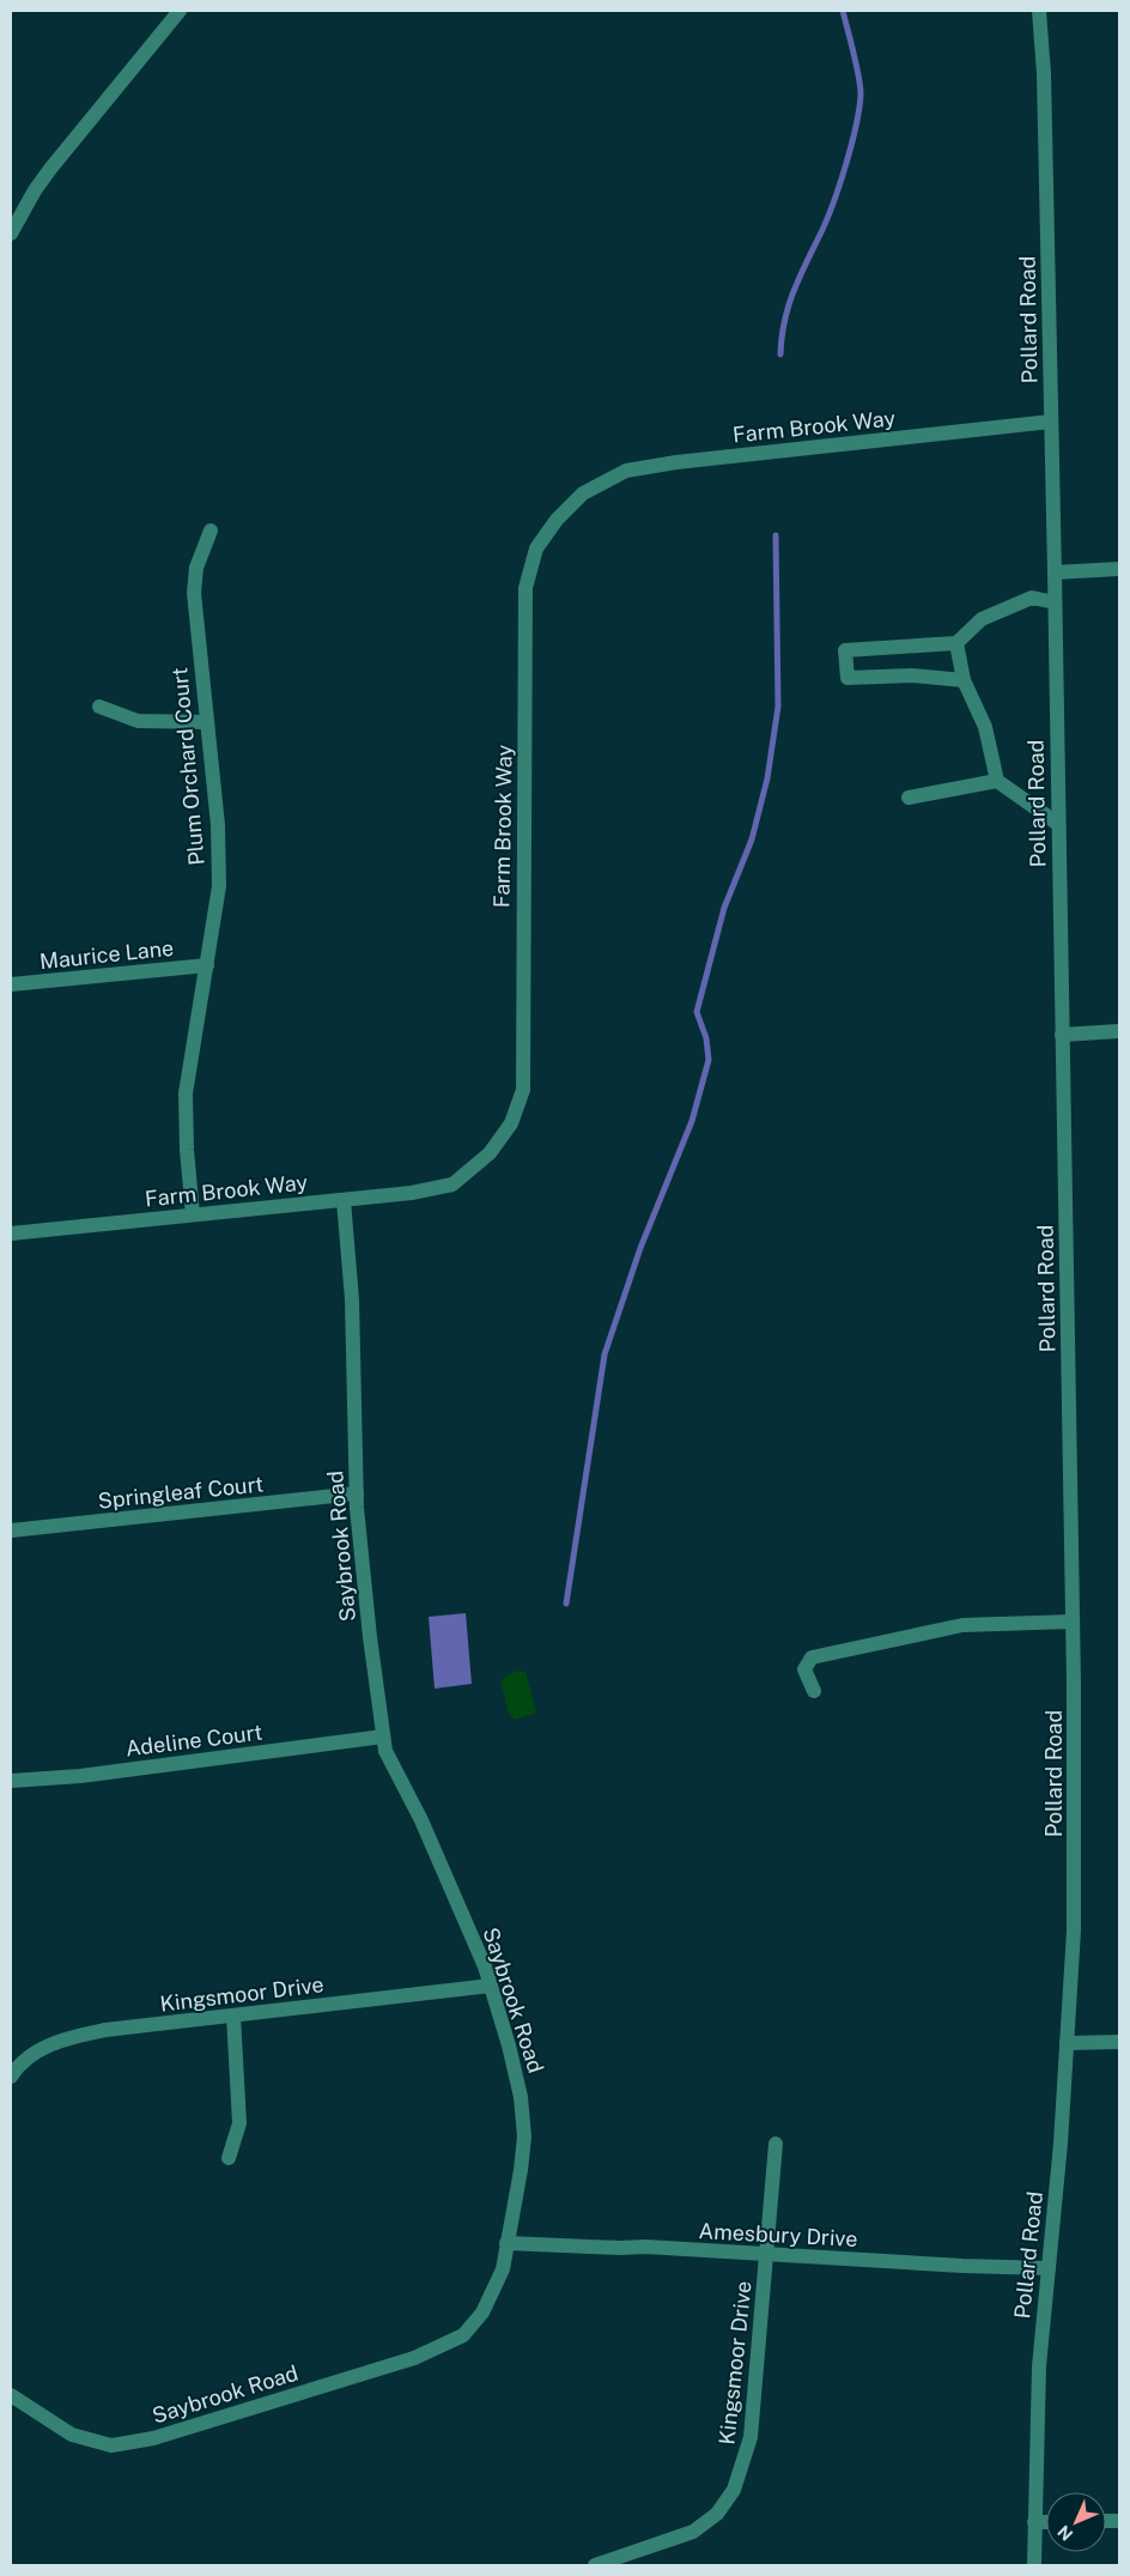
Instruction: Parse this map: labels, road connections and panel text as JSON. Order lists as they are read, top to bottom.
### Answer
{
  "streets": {
    "street": [
      "Pollard Road",
      "Farm Brook Way",
      "Plum Orchard Court",
      "Maurice Lane",
      "Springleaf Court",
      "Saybrook Road",
      "Adeline Court",
      "Kingsmoor Drive",
      "Amesbury Drive"
    ]
  },
  "crossings": [
    ["Pollard Road", "Farm Brook Way"],
    ["Pollard Road", "Amesbury Drive"],
    ["Farm Brook Way", "Plum Orchard Court"],
    ["Farm Brook Way", "Saybrook Road"],
    ["Plum Orchard Court", "Maurice Lane"],
    ["Springleaf Court", "Saybrook Road"],
    ["Saybrook Road", "Adeline Court"],
    ["Saybrook Road", "Kingsmoor Drive"],
    ["Saybrook Road", "Amesbury Drive"],
    ["Kingsmoor Drive", "Amesbury Drive"]
  ],
  "north": "bottom left"
}
